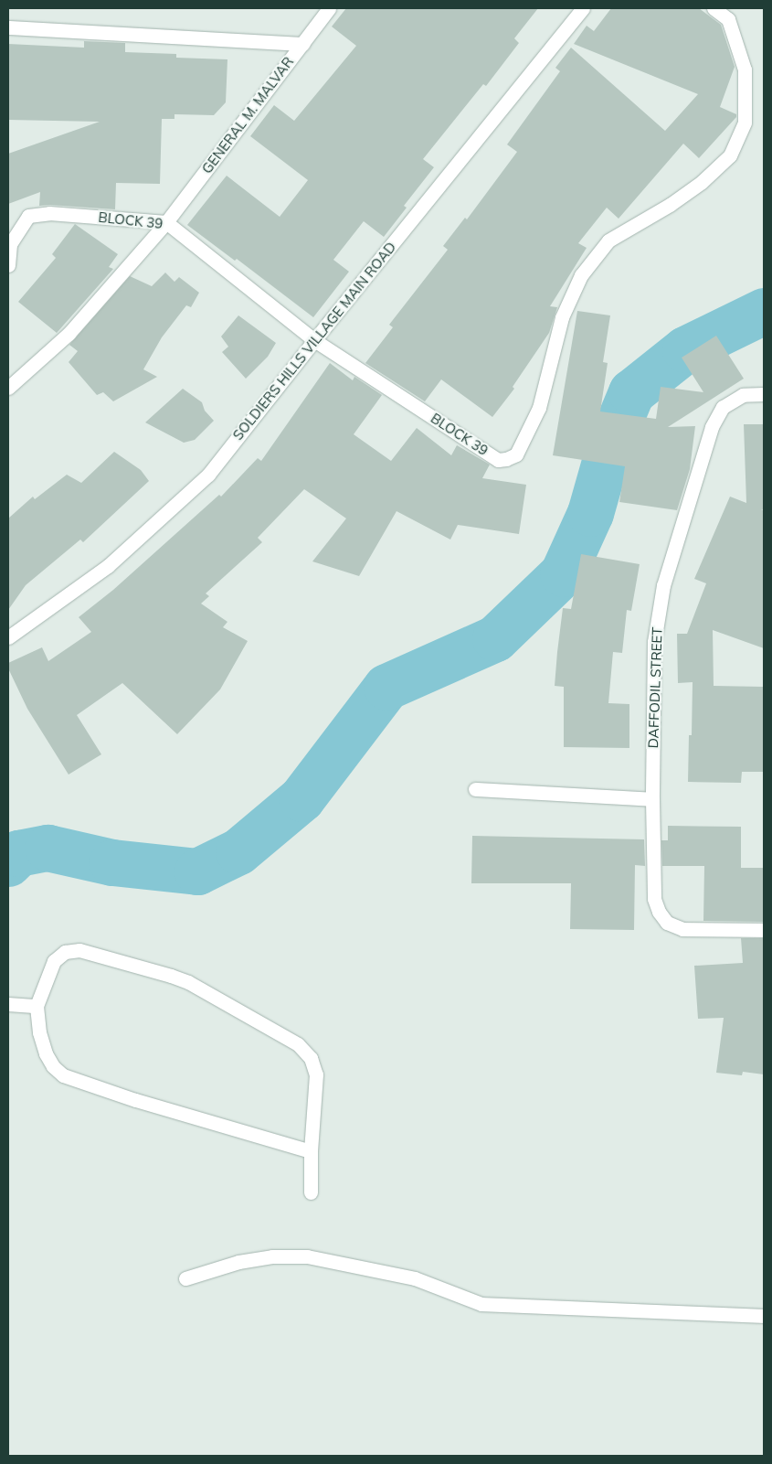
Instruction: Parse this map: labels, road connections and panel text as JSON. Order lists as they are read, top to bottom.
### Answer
{
  "streets": {
    "street": [
      "GENERAL M. MALVAR",
      "BLOCK 39",
      "SOLDIERS HILLS VILLAGE MAIN ROAD",
      "DAFFODIL STREET"
    ]
  },
  "crossings": [
    ["GENERAL M. MALVAR", "BLOCK 39"],
    ["BLOCK 39", "SOLDIERS HILLS VILLAGE MAIN ROAD"]
  ]
}
